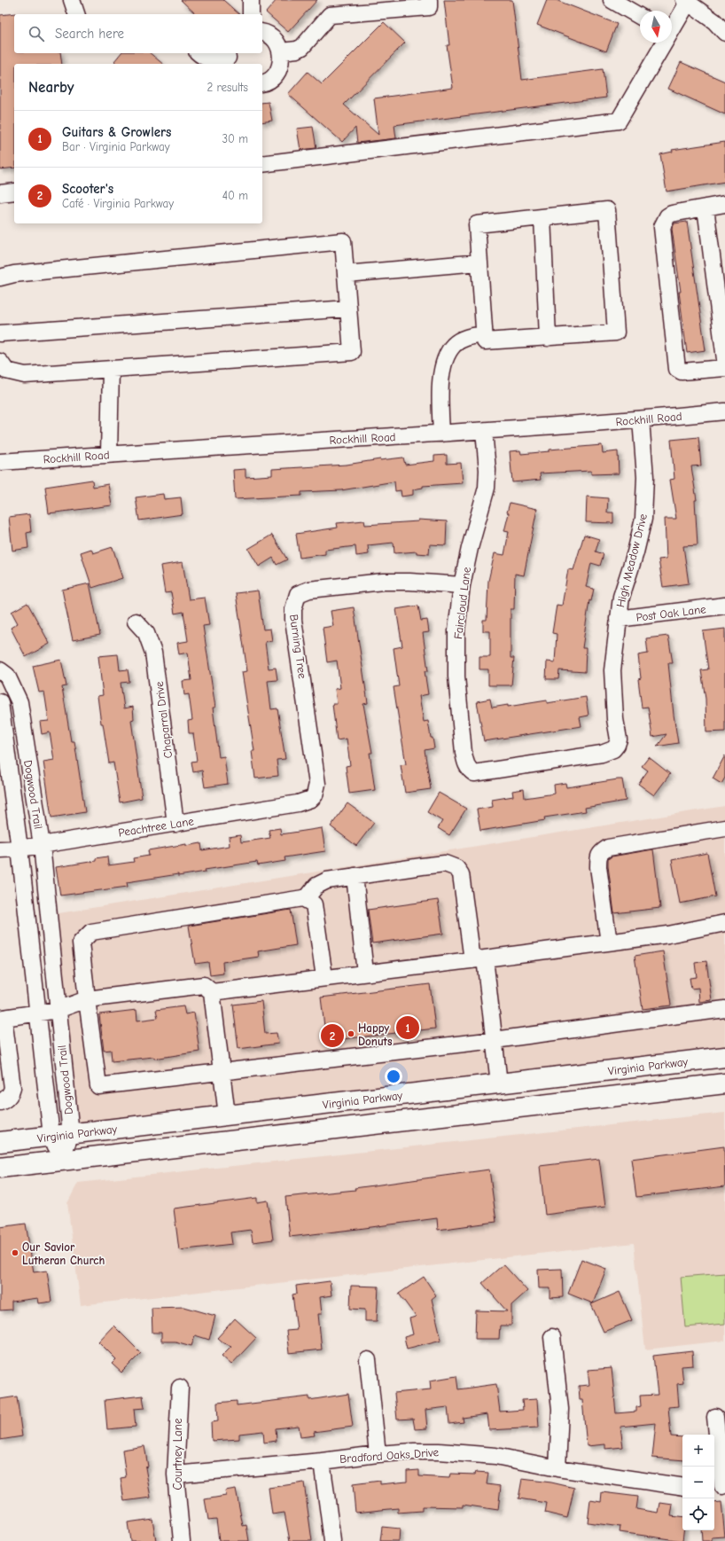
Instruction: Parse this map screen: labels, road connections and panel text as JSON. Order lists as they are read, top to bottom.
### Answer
{
  "streets": {
    "main road": ["Virginia Parkway"],
    "street": [
      "Rockhill Road",
      "High Meadow Drive",
      "Faircloud Lane",
      "Post Oak Lane",
      "Burning Tree",
      "Chaparral Drive",
      "Dogwood Trail",
      "Peachtree Lane",
      "Courtney Lane",
      "Bradford Oaks Drive"
    ]
  },
  "crossings": [
    ["Rockhill Road", "High Meadow Drive"],
    ["Rockhill Road", "Faircloud Lane"],
    ["High Meadow Drive", "Faircloud Lane"],
    ["High Meadow Drive", "Post Oak Lane"],
    ["Faircloud Lane", "Burning Tree"],
    ["Burning Tree", "Peachtree Lane"],
    ["Chaparral Drive", "Peachtree Lane"],
    ["Dogwood Trail", "Peachtree Lane"],
    ["Dogwood Trail", "Virginia Parkway"],
    ["Courtney Lane", "Bradford Oaks Drive"]
  ],
  "places": ["Happy Donuts", "Our Savior Lutheran Church"],
  "north": "bottom",
  "page": {
    "search": "Search here",
    "heading": ["Nearby", "2 results"],
    "list": [
      {
        "mark": "1",
        "name": "Guitars & Growlers",
        "note": "Bar · Virginia Parkway",
        "value": "30 m"
      },
      {
        "mark": "2",
        "name": "Scooter's",
        "note": "Café · Virginia Parkway",
        "value": "40 m"
      }
    ],
    "pins": ["1", "2"],
    "map_buttons": ["+", "−"]
  }
}
